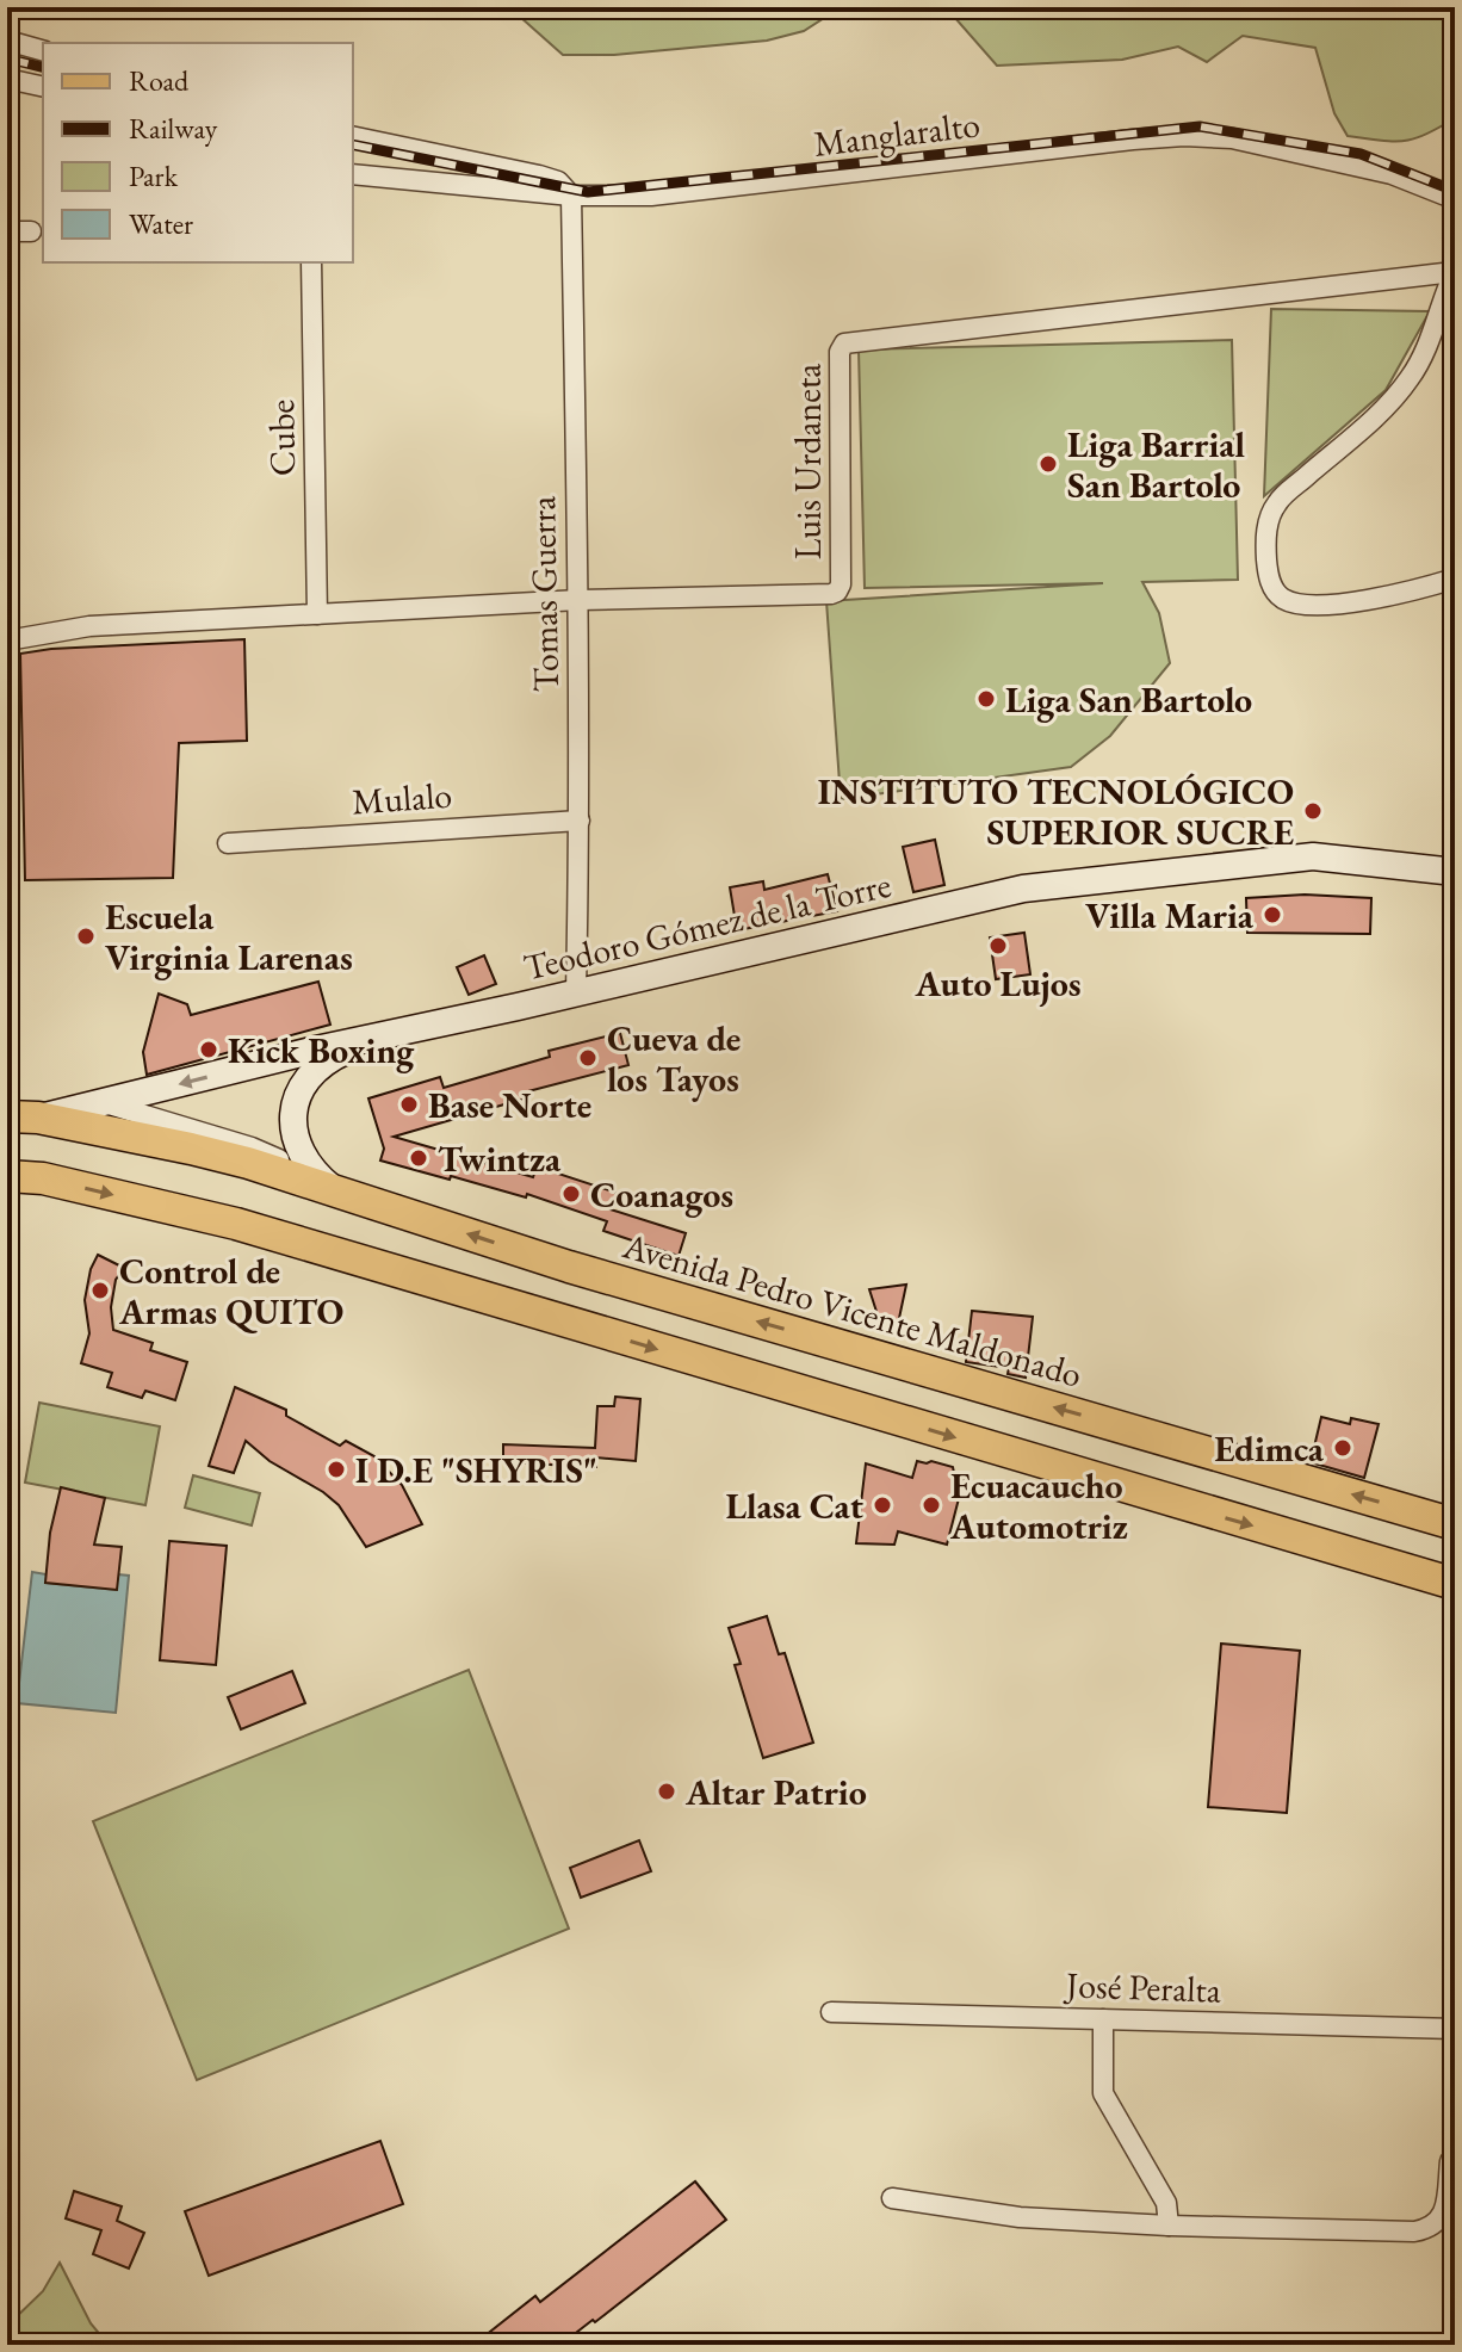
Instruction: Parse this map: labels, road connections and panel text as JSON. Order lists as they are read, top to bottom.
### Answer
{
  "streets": {
    "main road": ["Avenida Pedro Vicente Maldonado"],
    "street": [
      "Manglaralto",
      "Cube",
      "Luis Urdaneta",
      "Tomas Guerra",
      "Mulalo",
      "Teodoro Gómez de la Torre",
      "José Peralta"
    ]
  },
  "crossings": [
    ["Manglaralto", "Tomas Guerra"],
    ["Cube", "Luis Urdaneta"],
    ["Luis Urdaneta", "Tomas Guerra"],
    ["Tomas Guerra", "Mulalo"],
    ["Tomas Guerra", "Teodoro Gómez de la Torre"],
    ["Teodoro Gómez de la Torre", "Avenida Pedro Vicente Maldonado"]
  ],
  "places": [
    "Liga Barrial San Bartolo",
    "Liga San Bartolo",
    "INSTITUTO TECNOLÓGICO SUPERIOR SUCRE",
    "Villa Maria",
    "Escuela Virginia Larenas",
    "Auto Lujos",
    "Kick Boxing",
    "Cueva de los Tayos",
    "Base Norte",
    "Twintza",
    "Coanagos",
    "Control de Armas QUITO",
    "Edimca",
    "I D.E \"SHYRIS\"",
    "Llasa Cat",
    "Ecuacaucho Automotriz",
    "Altar Patrio"
  ],
  "legend": [
    "Road",
    "Railway",
    "Park",
    "Water"
  ]
}
